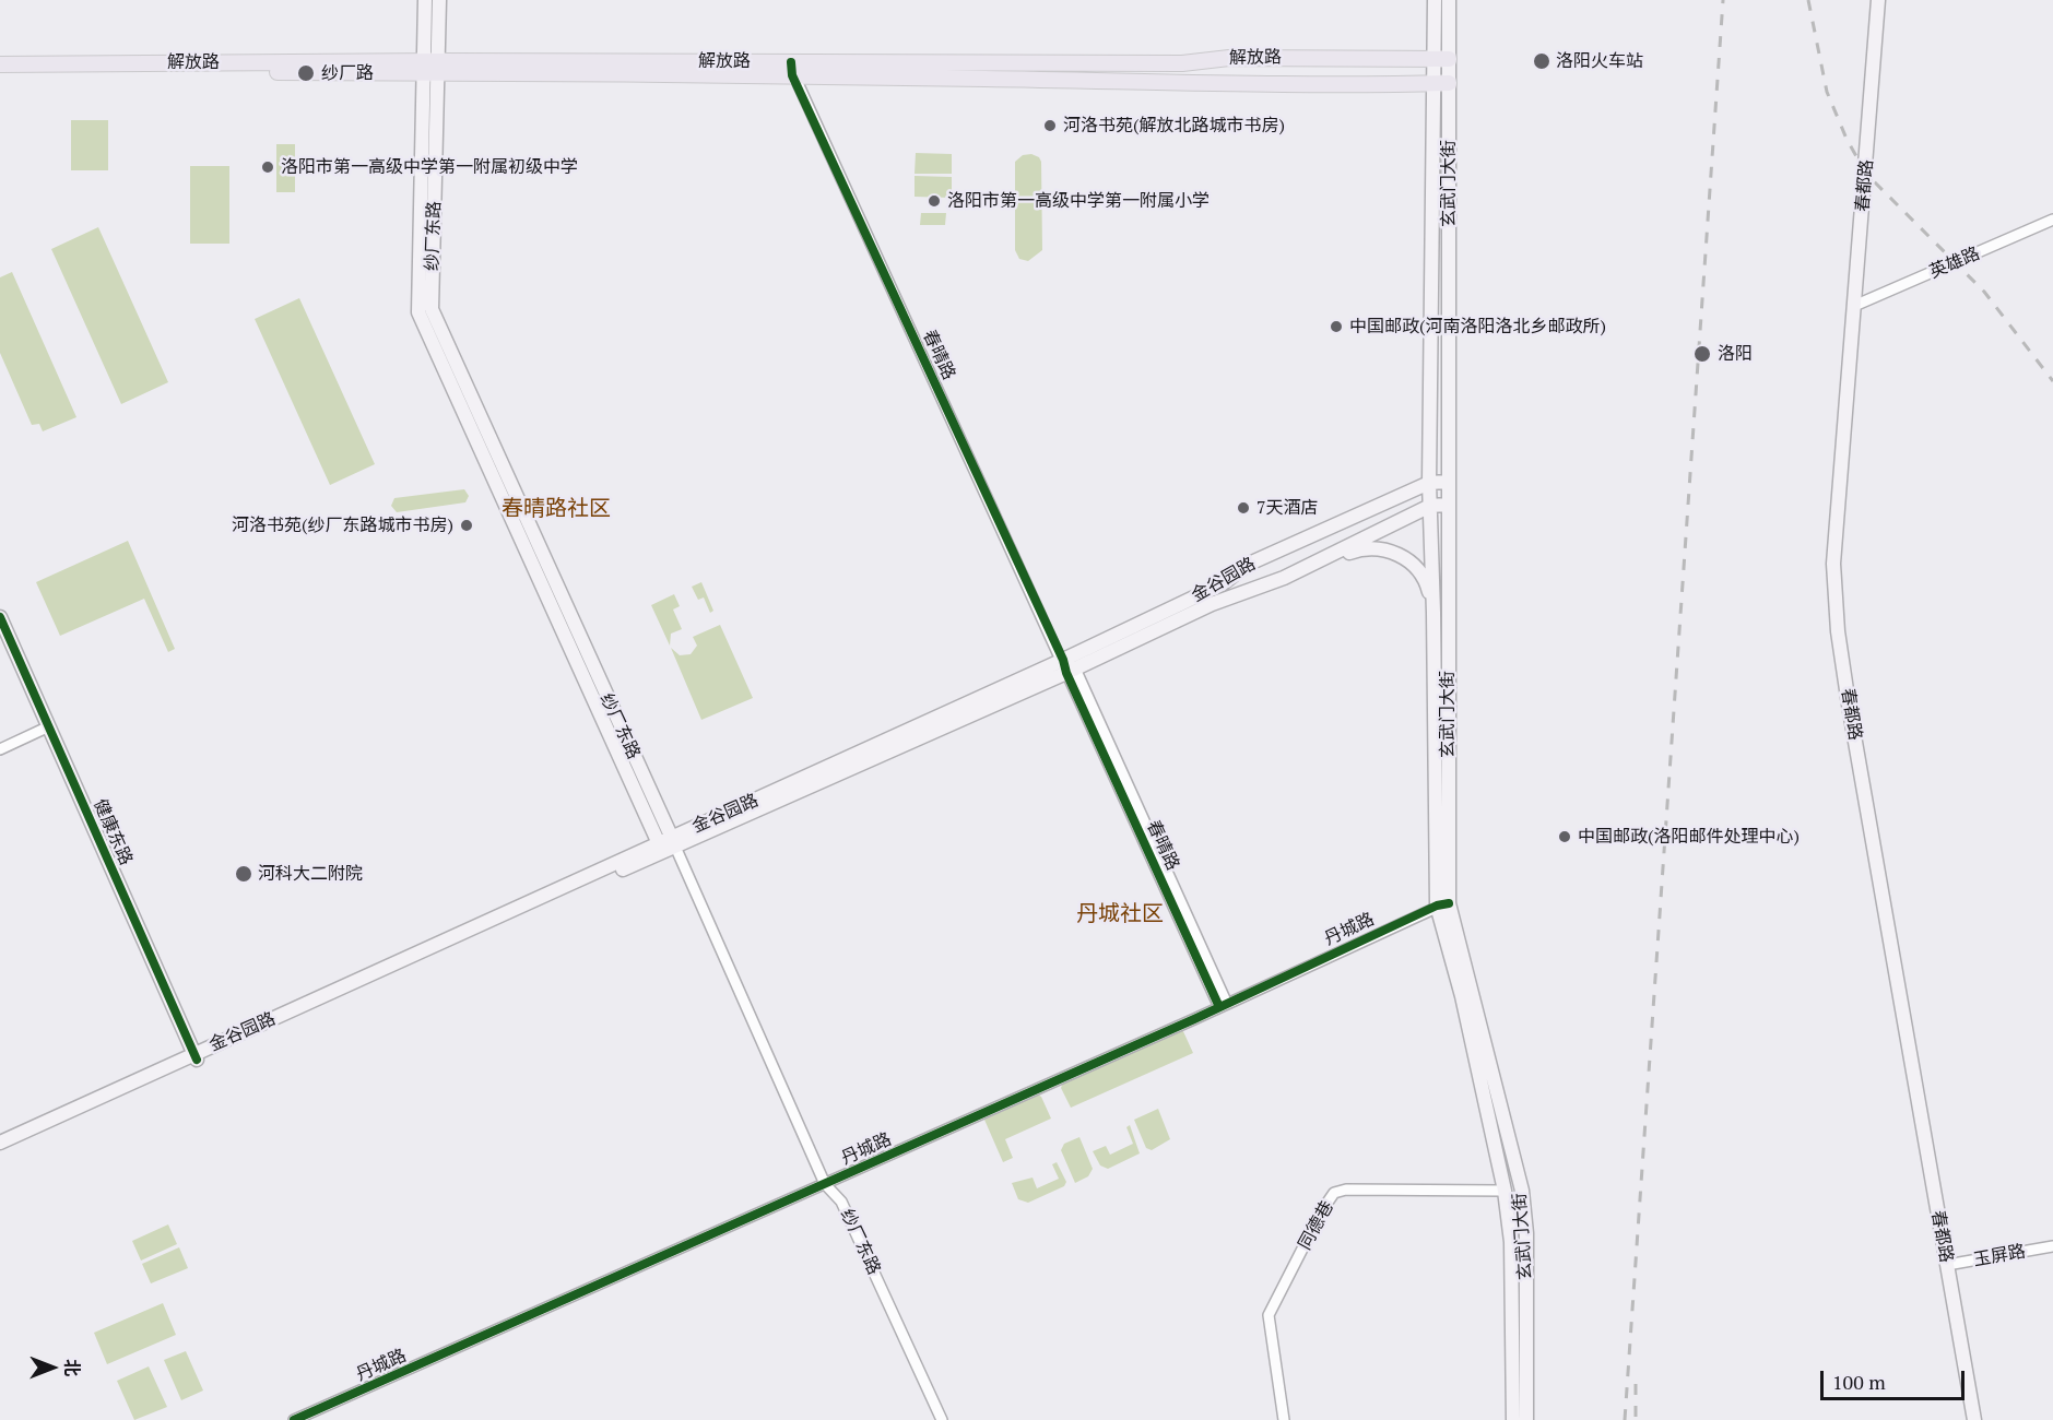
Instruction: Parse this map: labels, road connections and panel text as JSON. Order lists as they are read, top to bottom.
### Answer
{
  "streets": {
    "main road": [
      "解放路",
      "玄武门大街",
      "春都路",
      "纱厂东路",
      "金谷园路",
      "健康东路"
    ],
    "street": [
      "英雄路",
      "春晴路",
      "丹城路",
      "同德巷",
      "玉屏路"
    ]
  },
  "crossings": [
    ["解放路", "玄武门大街"],
    ["解放路", "纱厂东路"],
    ["解放路", "春晴路"],
    ["玄武门大街", "金谷园路"],
    ["玄武门大街", "丹城路"],
    ["玄武门大街", "同德巷"],
    ["春都路", "英雄路"],
    ["春都路", "玉屏路"],
    ["纱厂东路", "金谷园路"],
    ["纱厂东路", "丹城路"],
    ["春晴路", "金谷园路"],
    ["春晴路", "丹城路"],
    ["金谷园路", "健康东路"]
  ],
  "districts": ["春晴路社区", "丹城社区"],
  "places": [
    "洛阳火车站",
    "纱厂路",
    "河洛书苑(解放北路城市书房)",
    "洛阳市第一高级中学第一附属初级中学",
    "洛阳市第一高级中学第一附属小学",
    "中国邮政(河南洛阳洛北乡邮政所)",
    "洛阳",
    "7天酒店",
    "河洛书苑(纱厂东路城市书房)",
    "中国邮政(洛阳邮件处理中心)",
    "河科大二附院"
  ],
  "scale_bar": "100 m",
  "north": "right"
}
